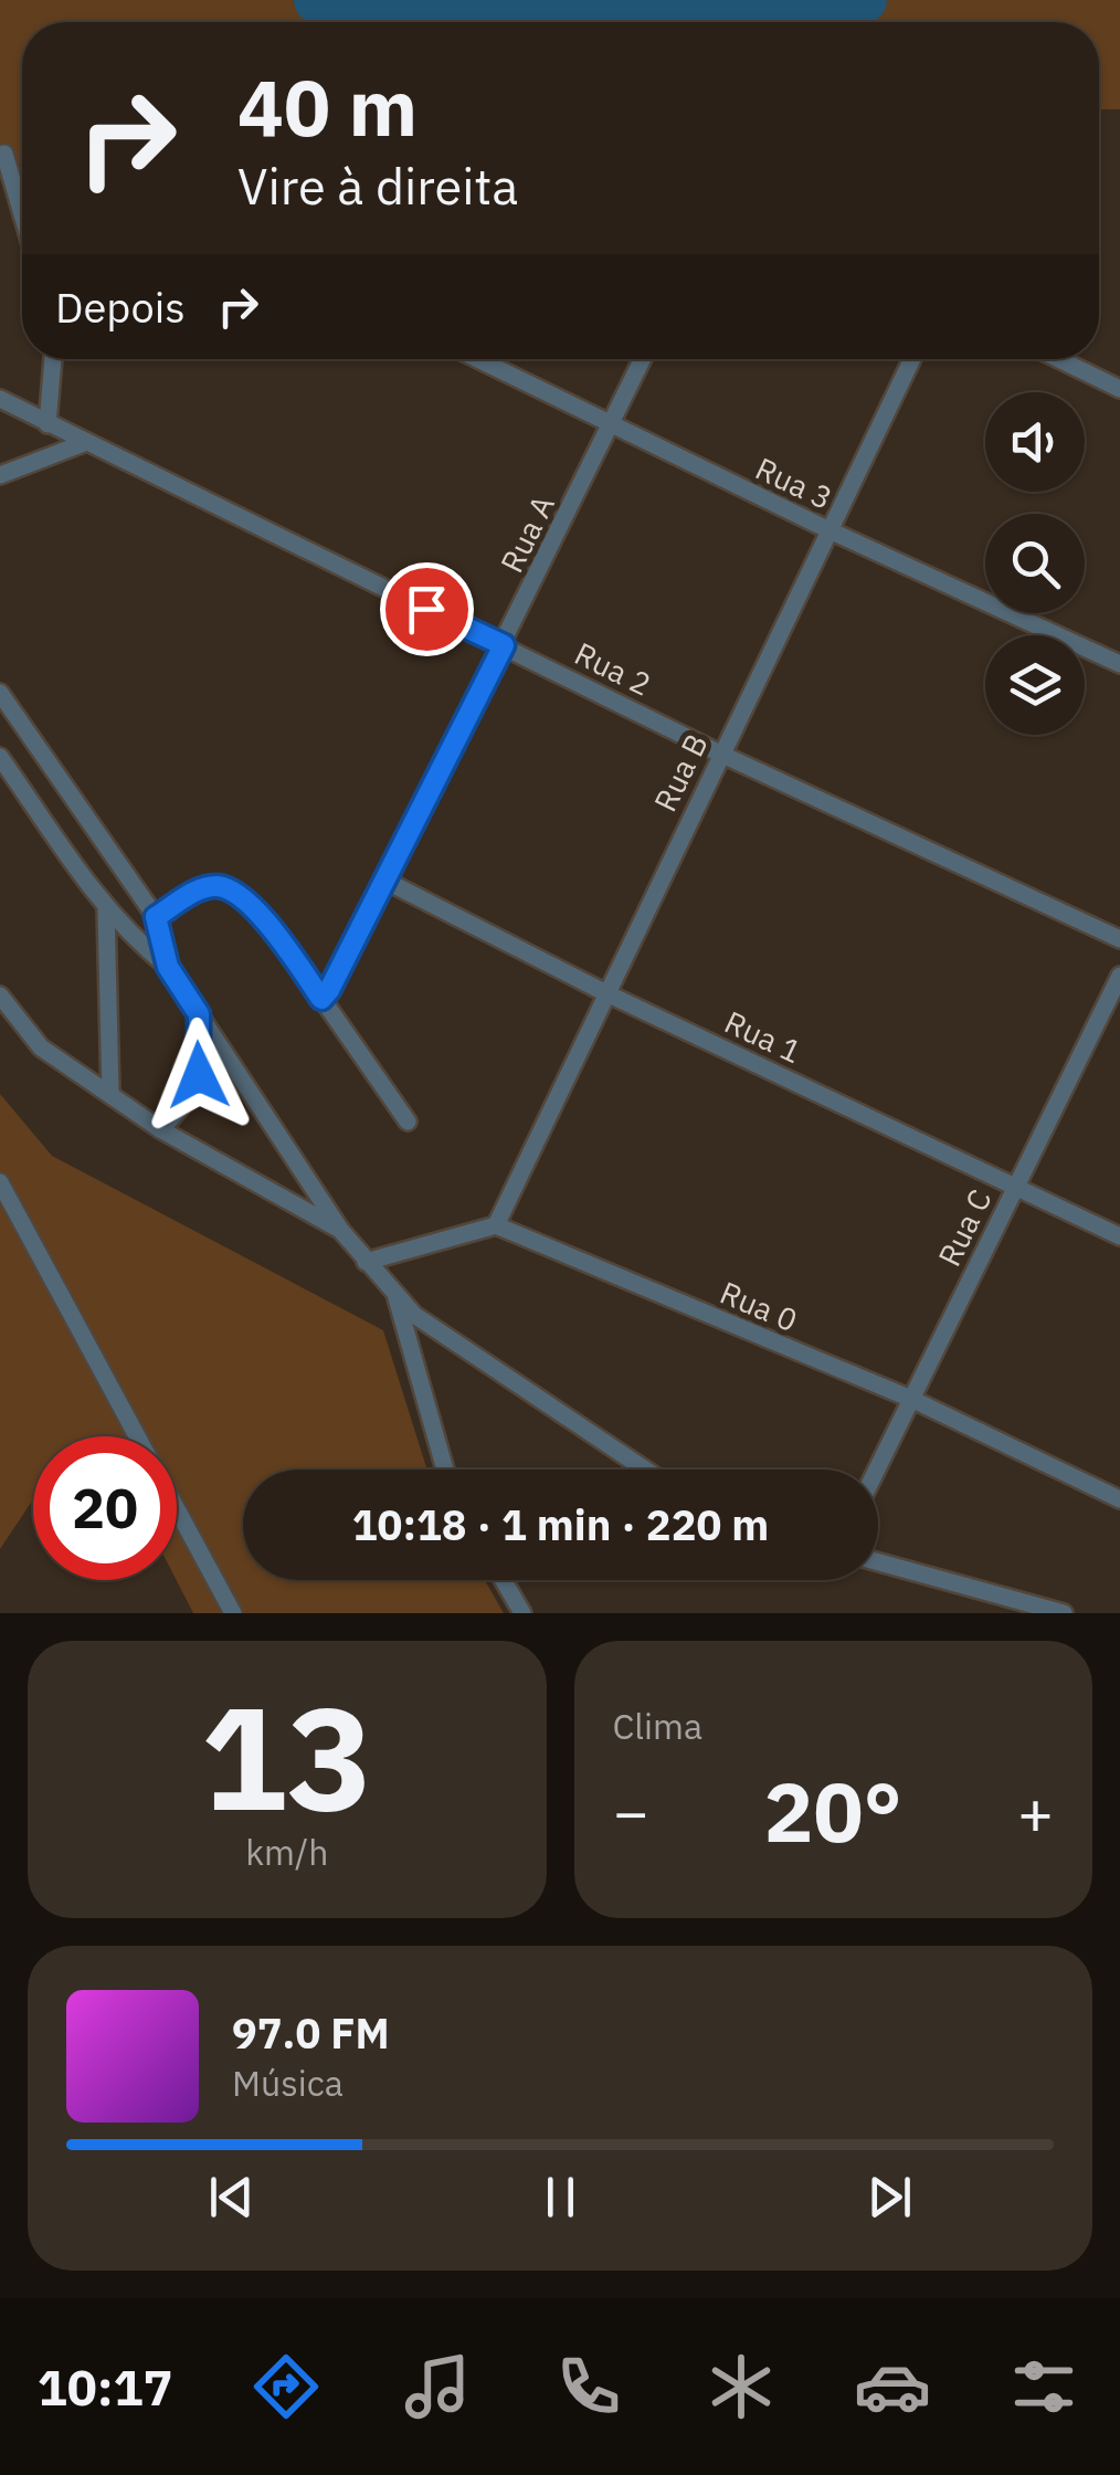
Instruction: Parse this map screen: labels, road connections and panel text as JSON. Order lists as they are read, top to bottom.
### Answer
{
  "streets": {
    "lane": [
      "Rua 3",
      "Rua A",
      "Rua 2",
      "Rua B",
      "Rua 1",
      "Rua C",
      "Rua 0"
    ]
  },
  "crossings": [
    ["Rua 3", "Rua A"],
    ["Rua 3", "Rua B"],
    ["Rua A", "Rua 2"],
    ["Rua A", "Rua 1"],
    ["Rua 2", "Rua B"],
    ["Rua B", "Rua 1"],
    ["Rua B", "Rua 0"],
    ["Rua 1", "Rua C"],
    ["Rua C", "Rua 0"]
  ],
  "page": {
    "turn": ["40 m", "Vire à direita"],
    "then": "Depois",
    "limit": "20",
    "trip": "10:18 · 1 min · 220 m",
    "tile": [
      ["13", "km/h"],
      "Clima"
    ],
    "heat": ["−", "20°", "+"],
    "song": ["97.0 FM", "Música"],
    "tabs": "10:17"
  }
}
